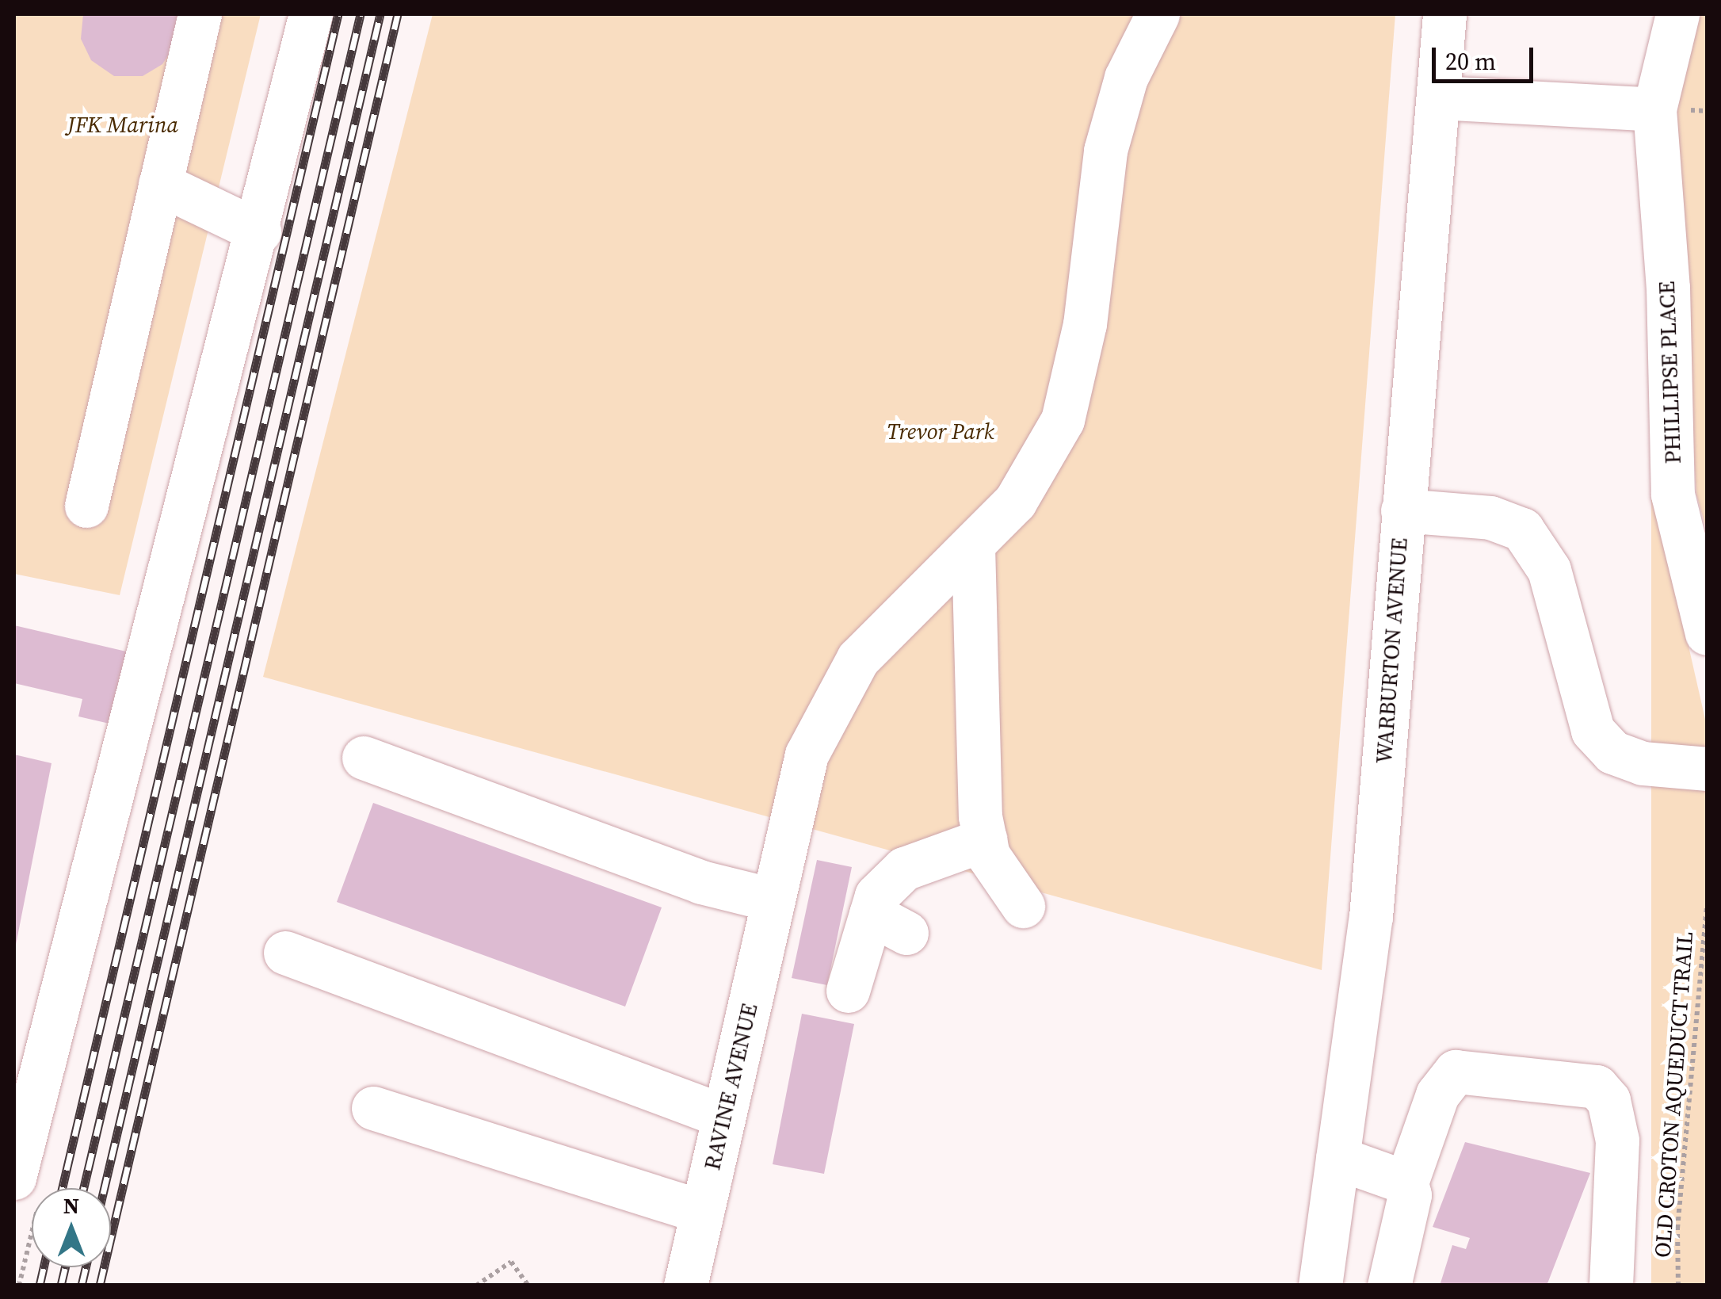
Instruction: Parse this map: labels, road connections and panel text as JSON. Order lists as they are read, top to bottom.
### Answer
{
  "streets": {
    "street": ["PHILLIPSE PLACE", "WARBURTON AVENUE", "RAVINE AVENUE"],
    "path": ["OLD CROTON AQUEDUCT TRAIL"]
  },
  "parks": ["JFK Marina", "Trevor Park"],
  "scale_bar": "20 m",
  "north": "top"
}
